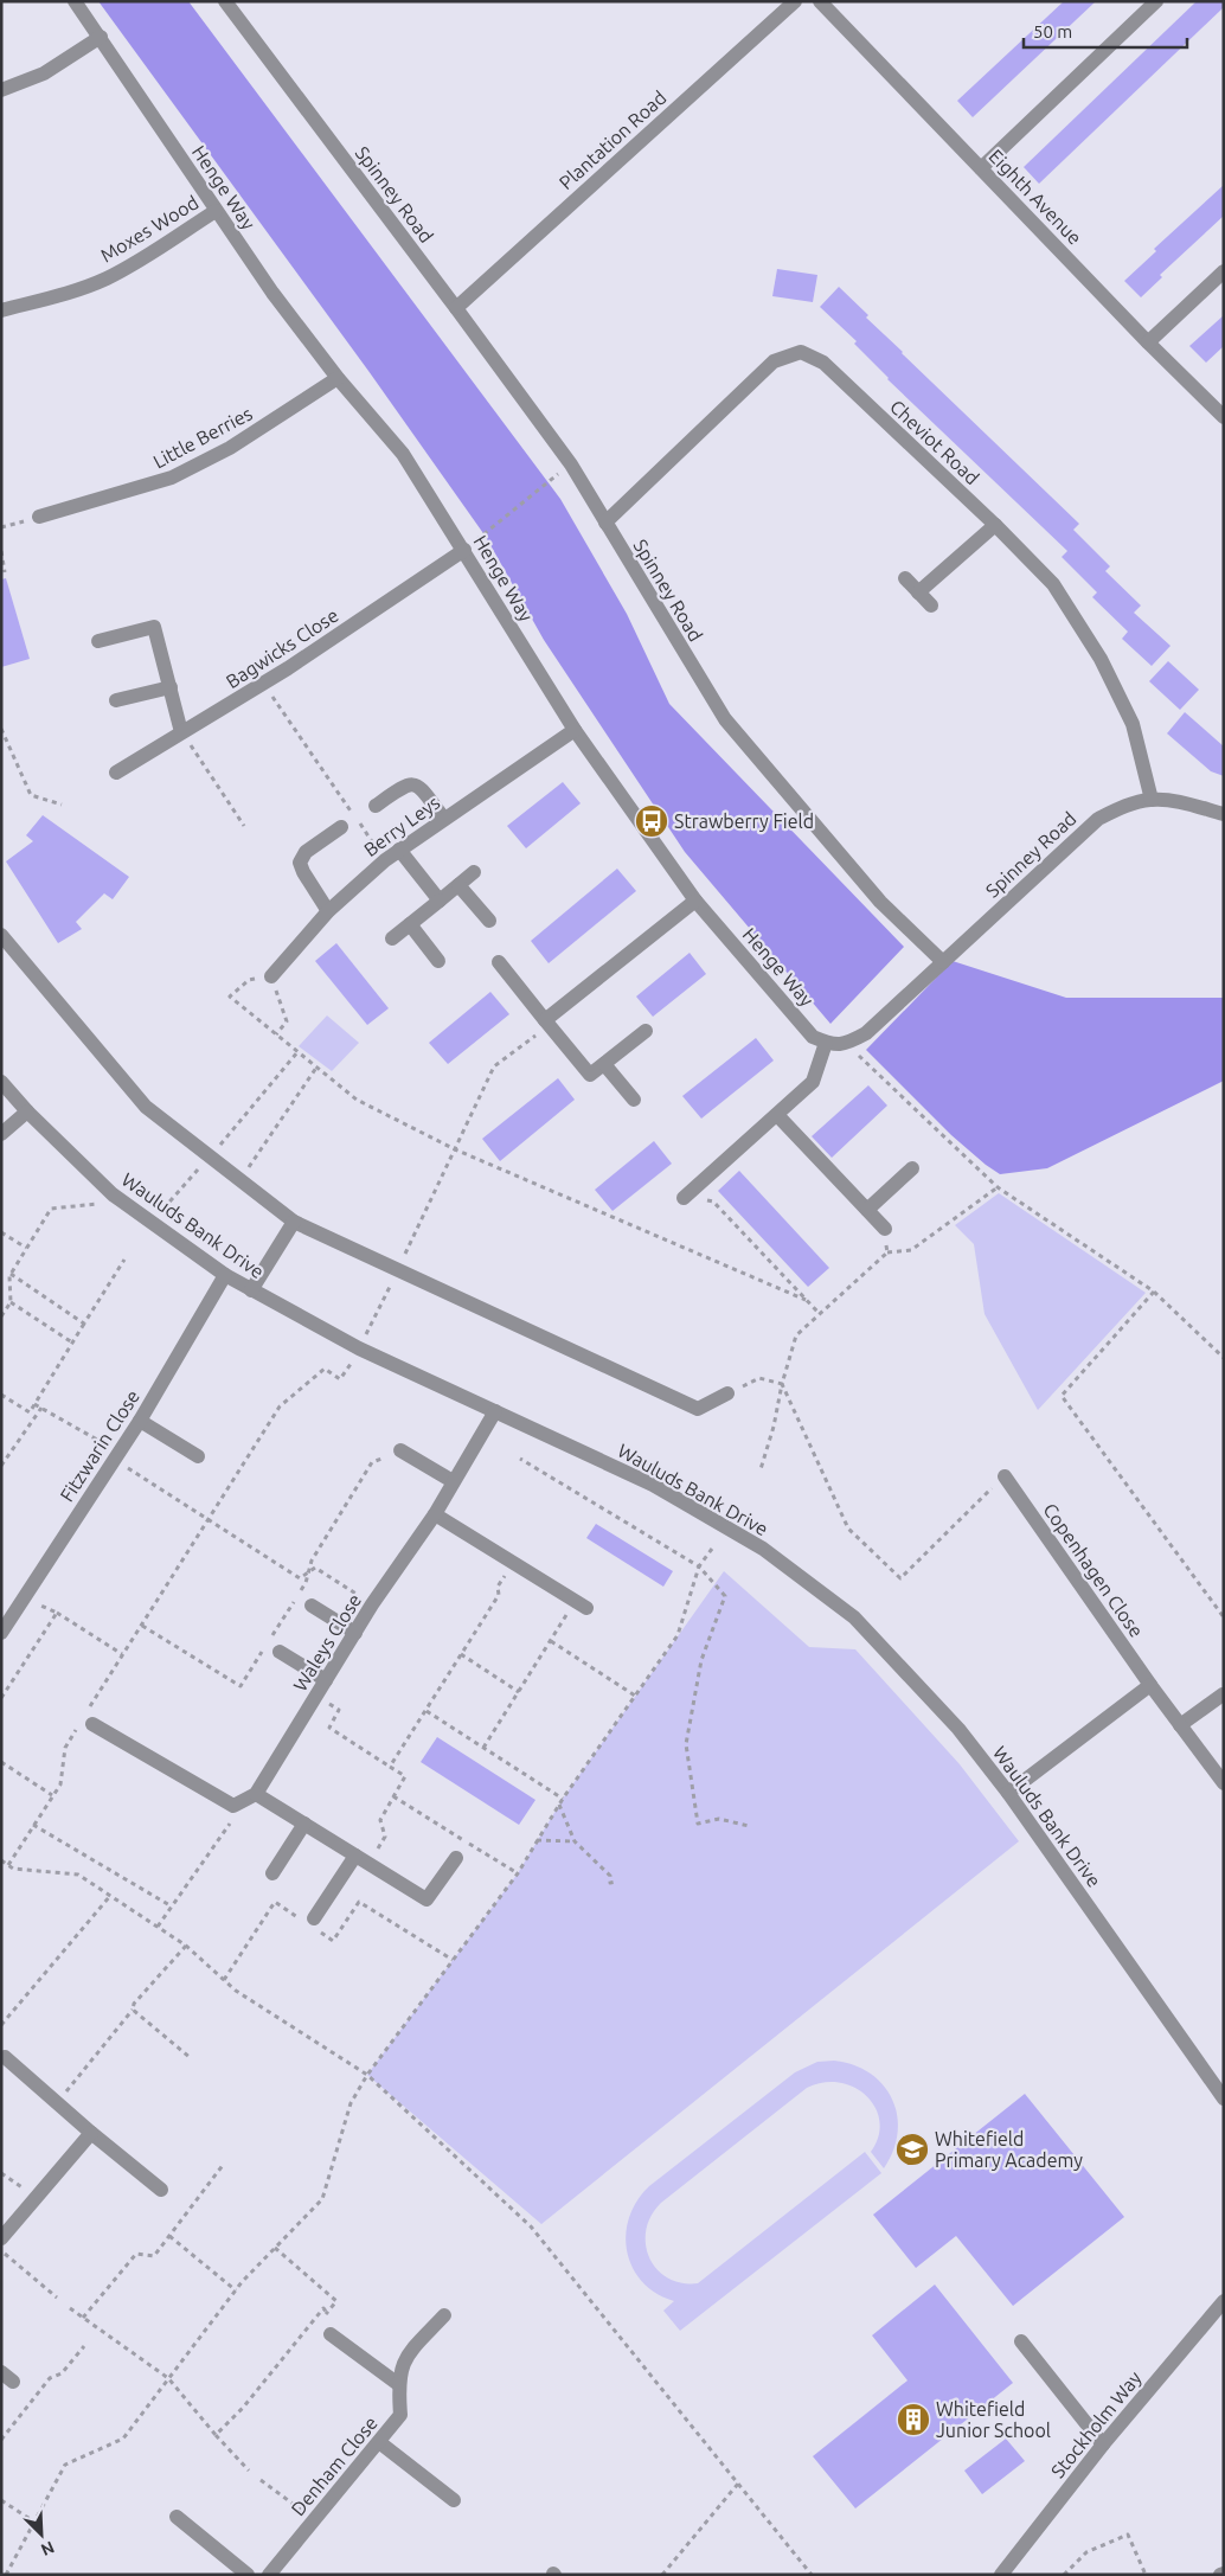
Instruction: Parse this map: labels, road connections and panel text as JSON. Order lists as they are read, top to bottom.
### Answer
{
  "streets": {
    "street": [
      "Plantation Road",
      "Henge Way",
      "Spinney Road",
      "Eighth Avenue",
      "Moxes Wood",
      "Little Berries",
      "Cheviot Road",
      "Bagwicks Close",
      "Berry Leys",
      "Wauluds Bank Drive",
      "Fitzwarin Close",
      "Copenhagen Close",
      "Waleys Close",
      "Stockholm Way",
      "Denham Close"
    ]
  },
  "crossings": [
    ["Plantation Road", "Spinney Road"],
    ["Henge Way", "Moxes Wood"],
    ["Henge Way", "Little Berries"],
    ["Henge Way", "Bagwicks Close"],
    ["Henge Way", "Berry Leys"],
    ["Spinney Road", "Cheviot Road"],
    ["Wauluds Bank Drive", "Fitzwarin Close"],
    ["Wauluds Bank Drive", "Waleys Close"]
  ],
  "places": {
    "bus stop": ["Strawberry Field"],
    "school or university": ["Whitefield Primary Academy"],
    "building": ["Whitefield Junior School"]
  },
  "scale_bar": "50 m",
  "north": "bottom right"
}
